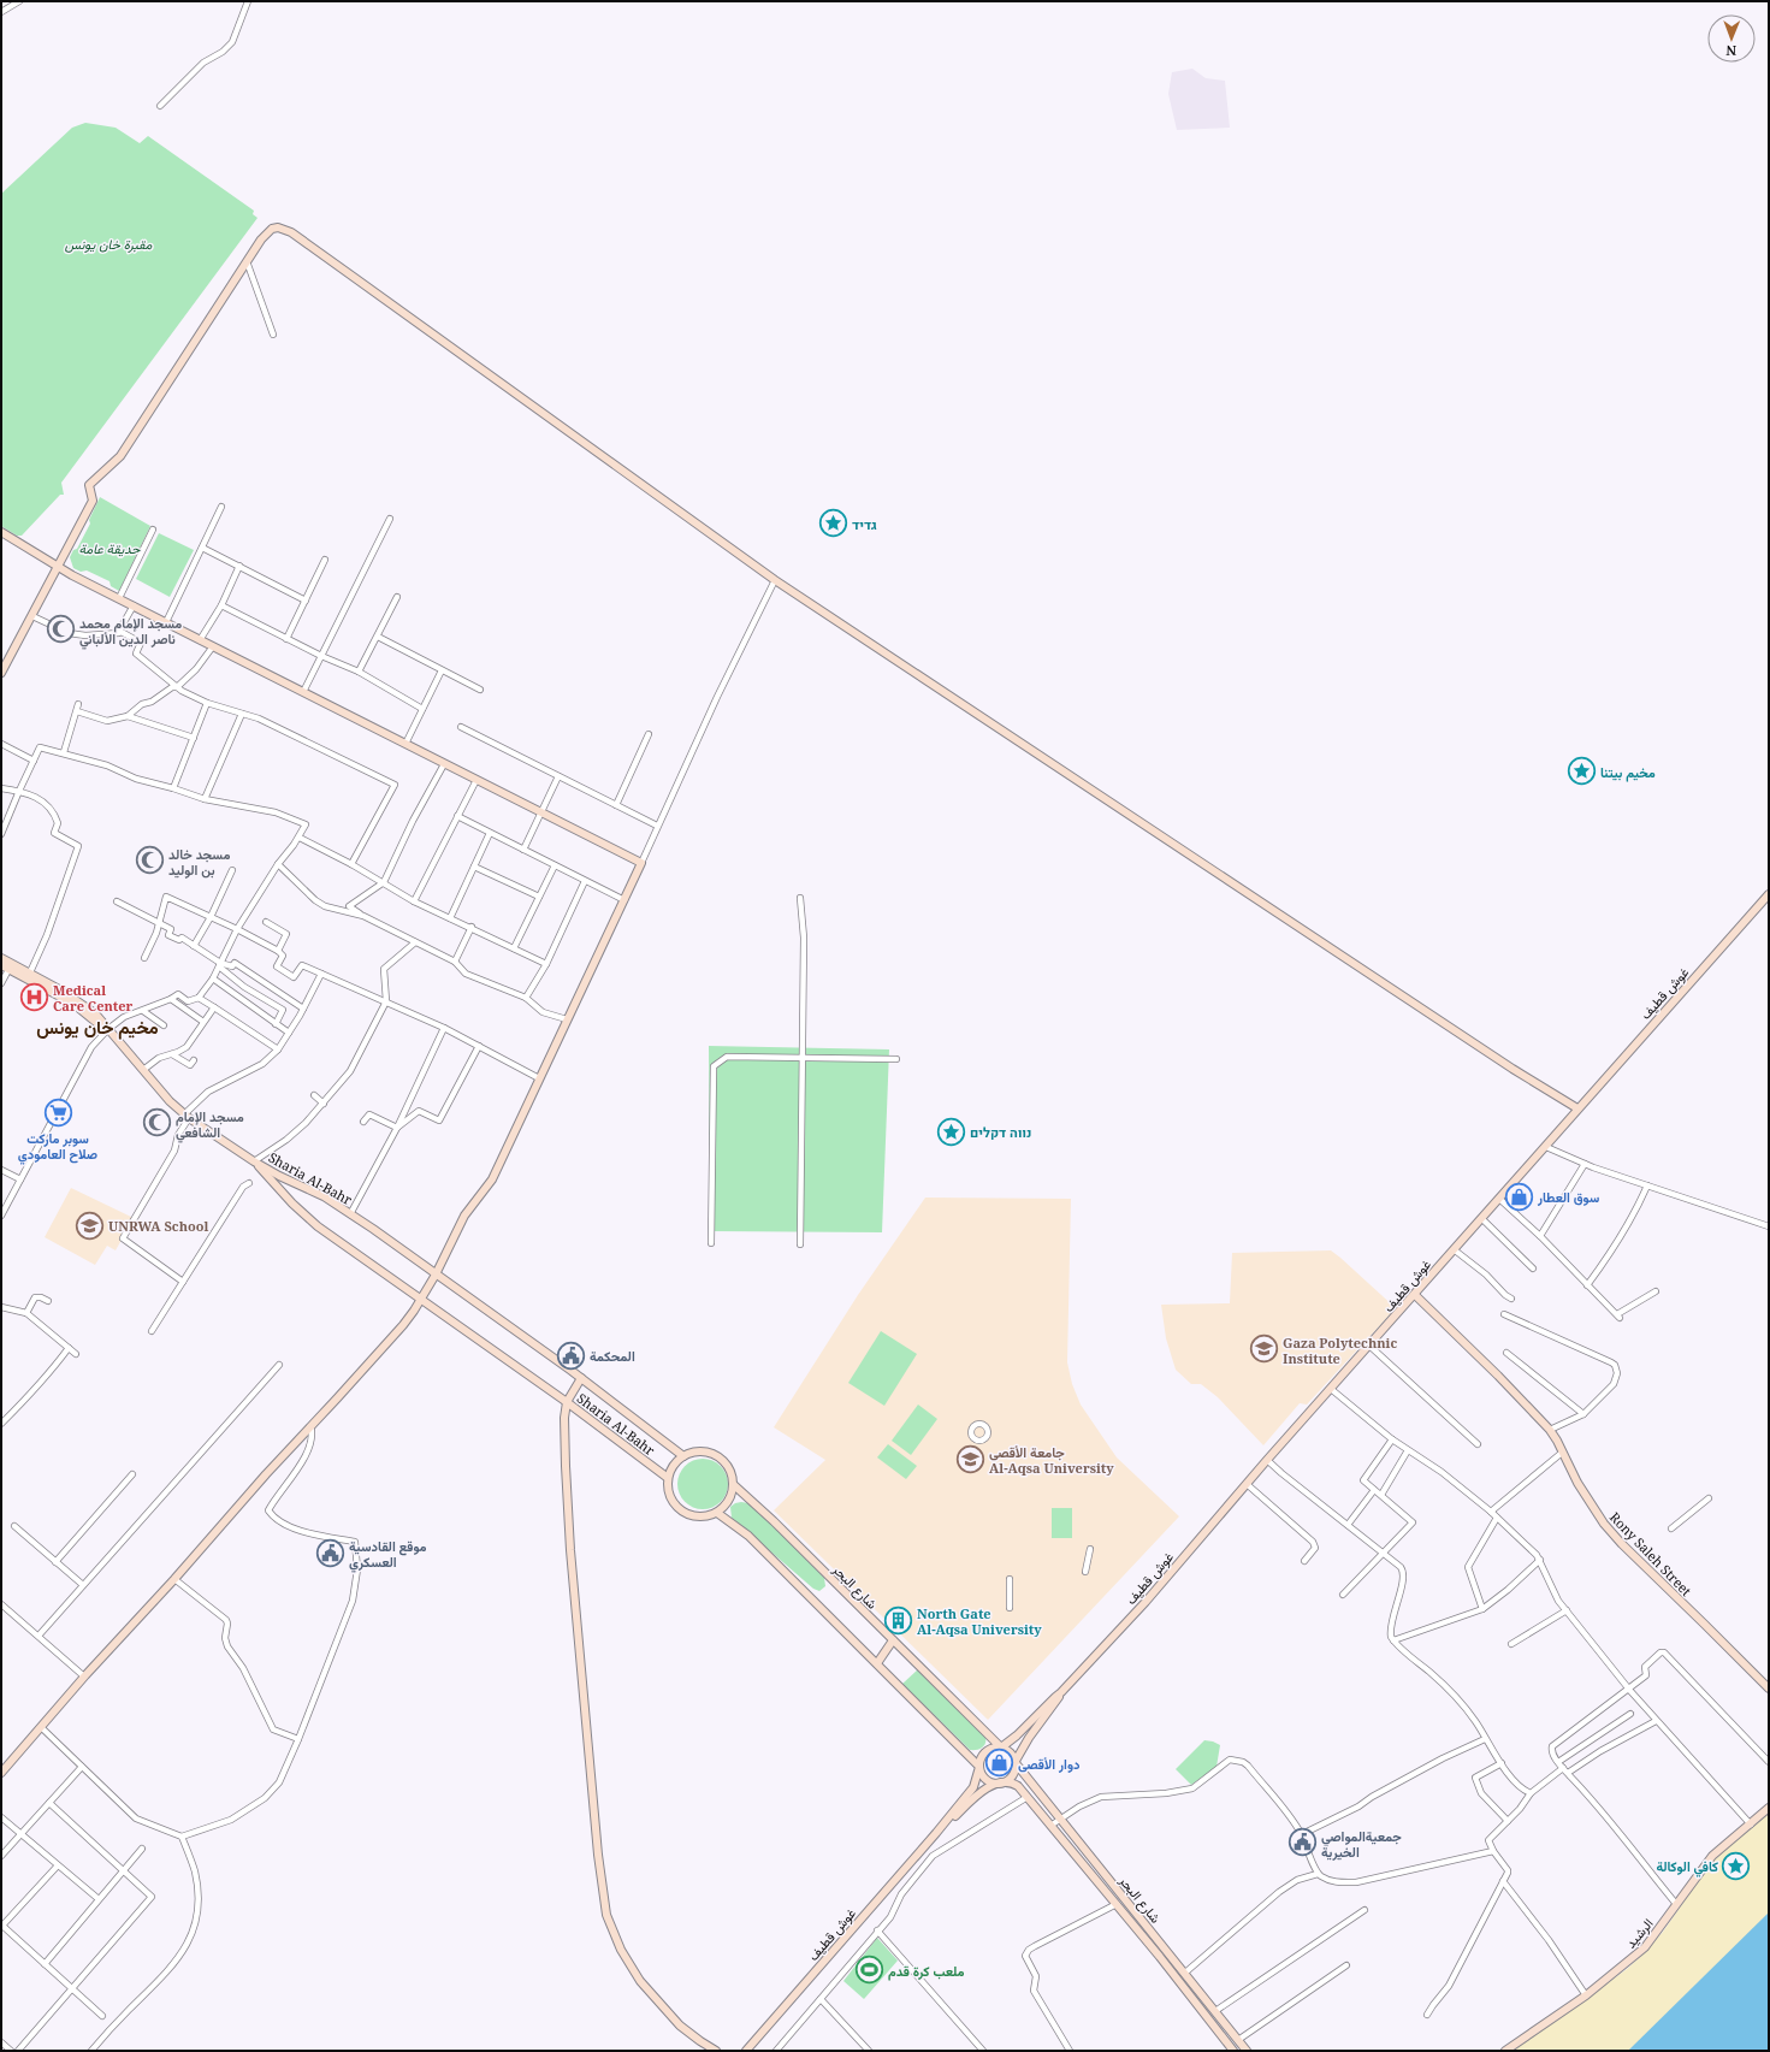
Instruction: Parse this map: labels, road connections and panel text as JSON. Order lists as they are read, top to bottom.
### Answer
{
  "streets": {
    "main road": [
      "غوش قطيف",
      "Sharia Al-Bahr",
      "Rony Saleh Street",
      "شارع البحر",
      "الرشيد"
    ]
  },
  "crossings": [
    ["غوش قطيف", "Rony Saleh Street"],
    ["غوش قطيف", "شارع البحر"],
    ["Sharia Al-Bahr", "شارع البحر"]
  ],
  "districts": ["مخيم خان يونس"],
  "parks": ["مقبرة خان يونس", "حديقة عامة"],
  "places": {
    "place": [
      "גדיד",
      "مخيم بيتنا",
      "נווה דקלים",
      "كافي الوكالة"
    ],
    "mosque": ["مسجد الإمام محمد ناصر الدين الألباني", "مسجد خالد بن الوليد", "مسجد الإمام الشافعي"],
    "hospital": ["Medical Care Center"],
    "supermarket": ["سوبر ماركت صلاح العامودي"],
    "shop": ["سوق العطار", "دوار الأقصى"],
    "school or university": ["UNRWA School", "Gaza Polytechnic Institute", "جامعة الأقصى Al-Aqsa University"],
    "public building": ["المحكمة", "موقع القادسية العسكري", "جمعيةالمواصي الخيرية"],
    "building": ["North Gate Al-Aqsa University"],
    "sports": ["ملعب كرة قدم"]
  },
  "north": "bottom"
}
